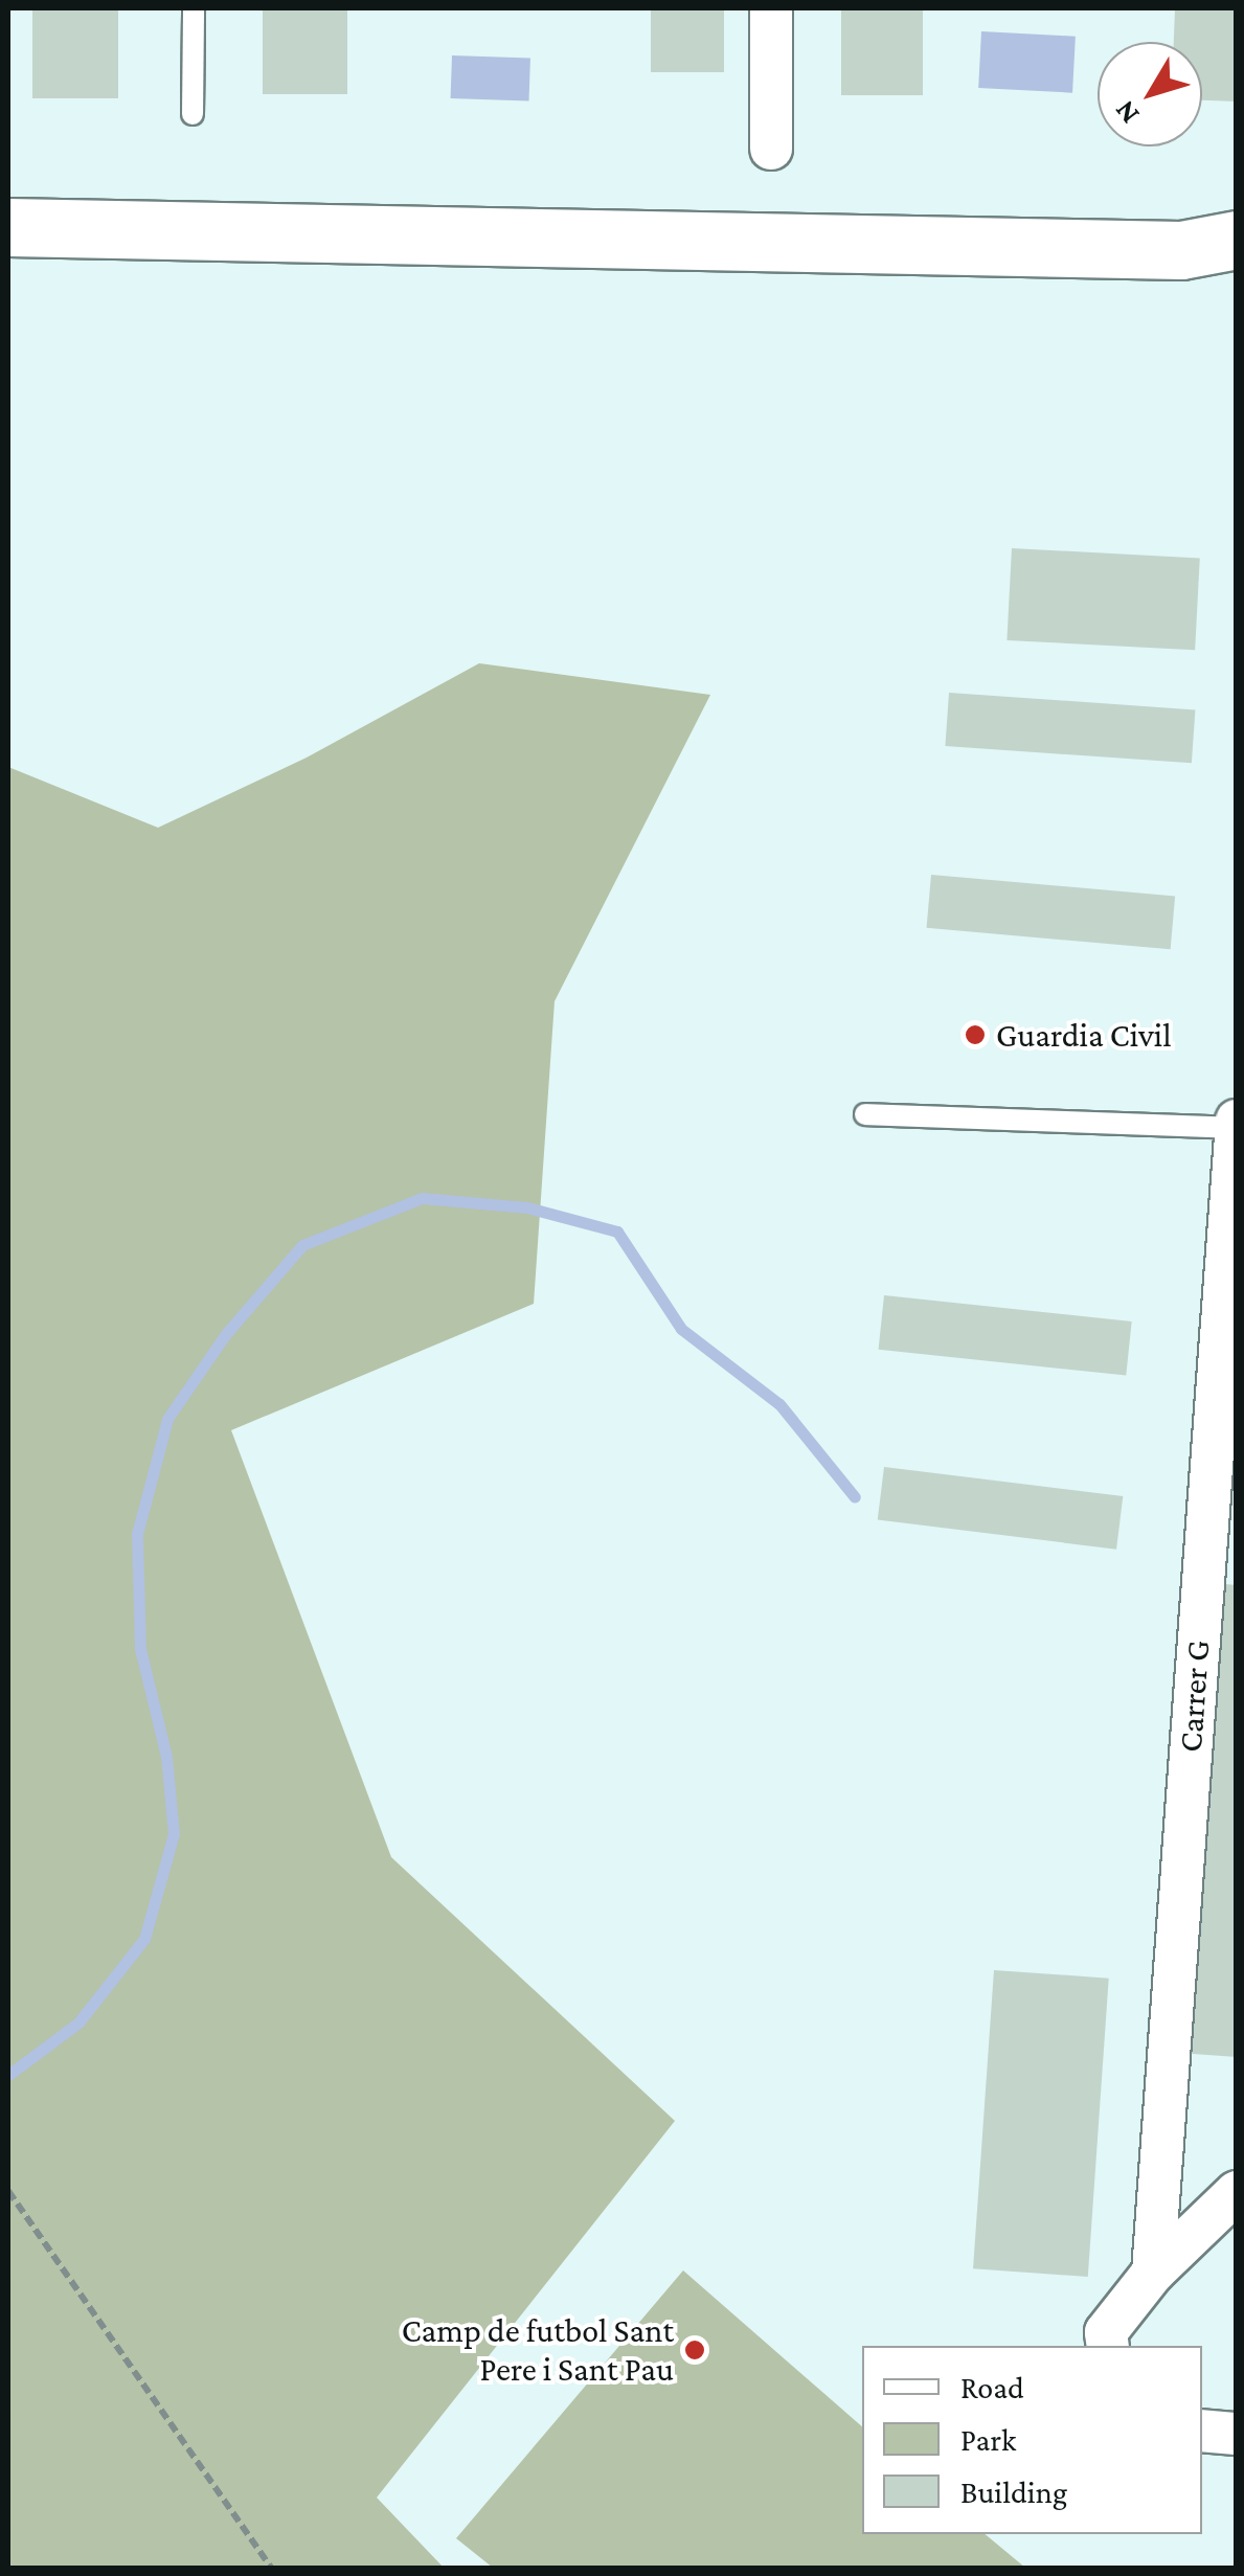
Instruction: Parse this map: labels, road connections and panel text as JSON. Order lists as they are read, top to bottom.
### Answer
{
  "streets": {
    "street": ["Carrer G"]
  },
  "places": ["Guardia Civil", "Camp de futbol Sant Pere i Sant Pau"],
  "legend": ["Road", "Park", "Building"],
  "north": "bottom left"
}
